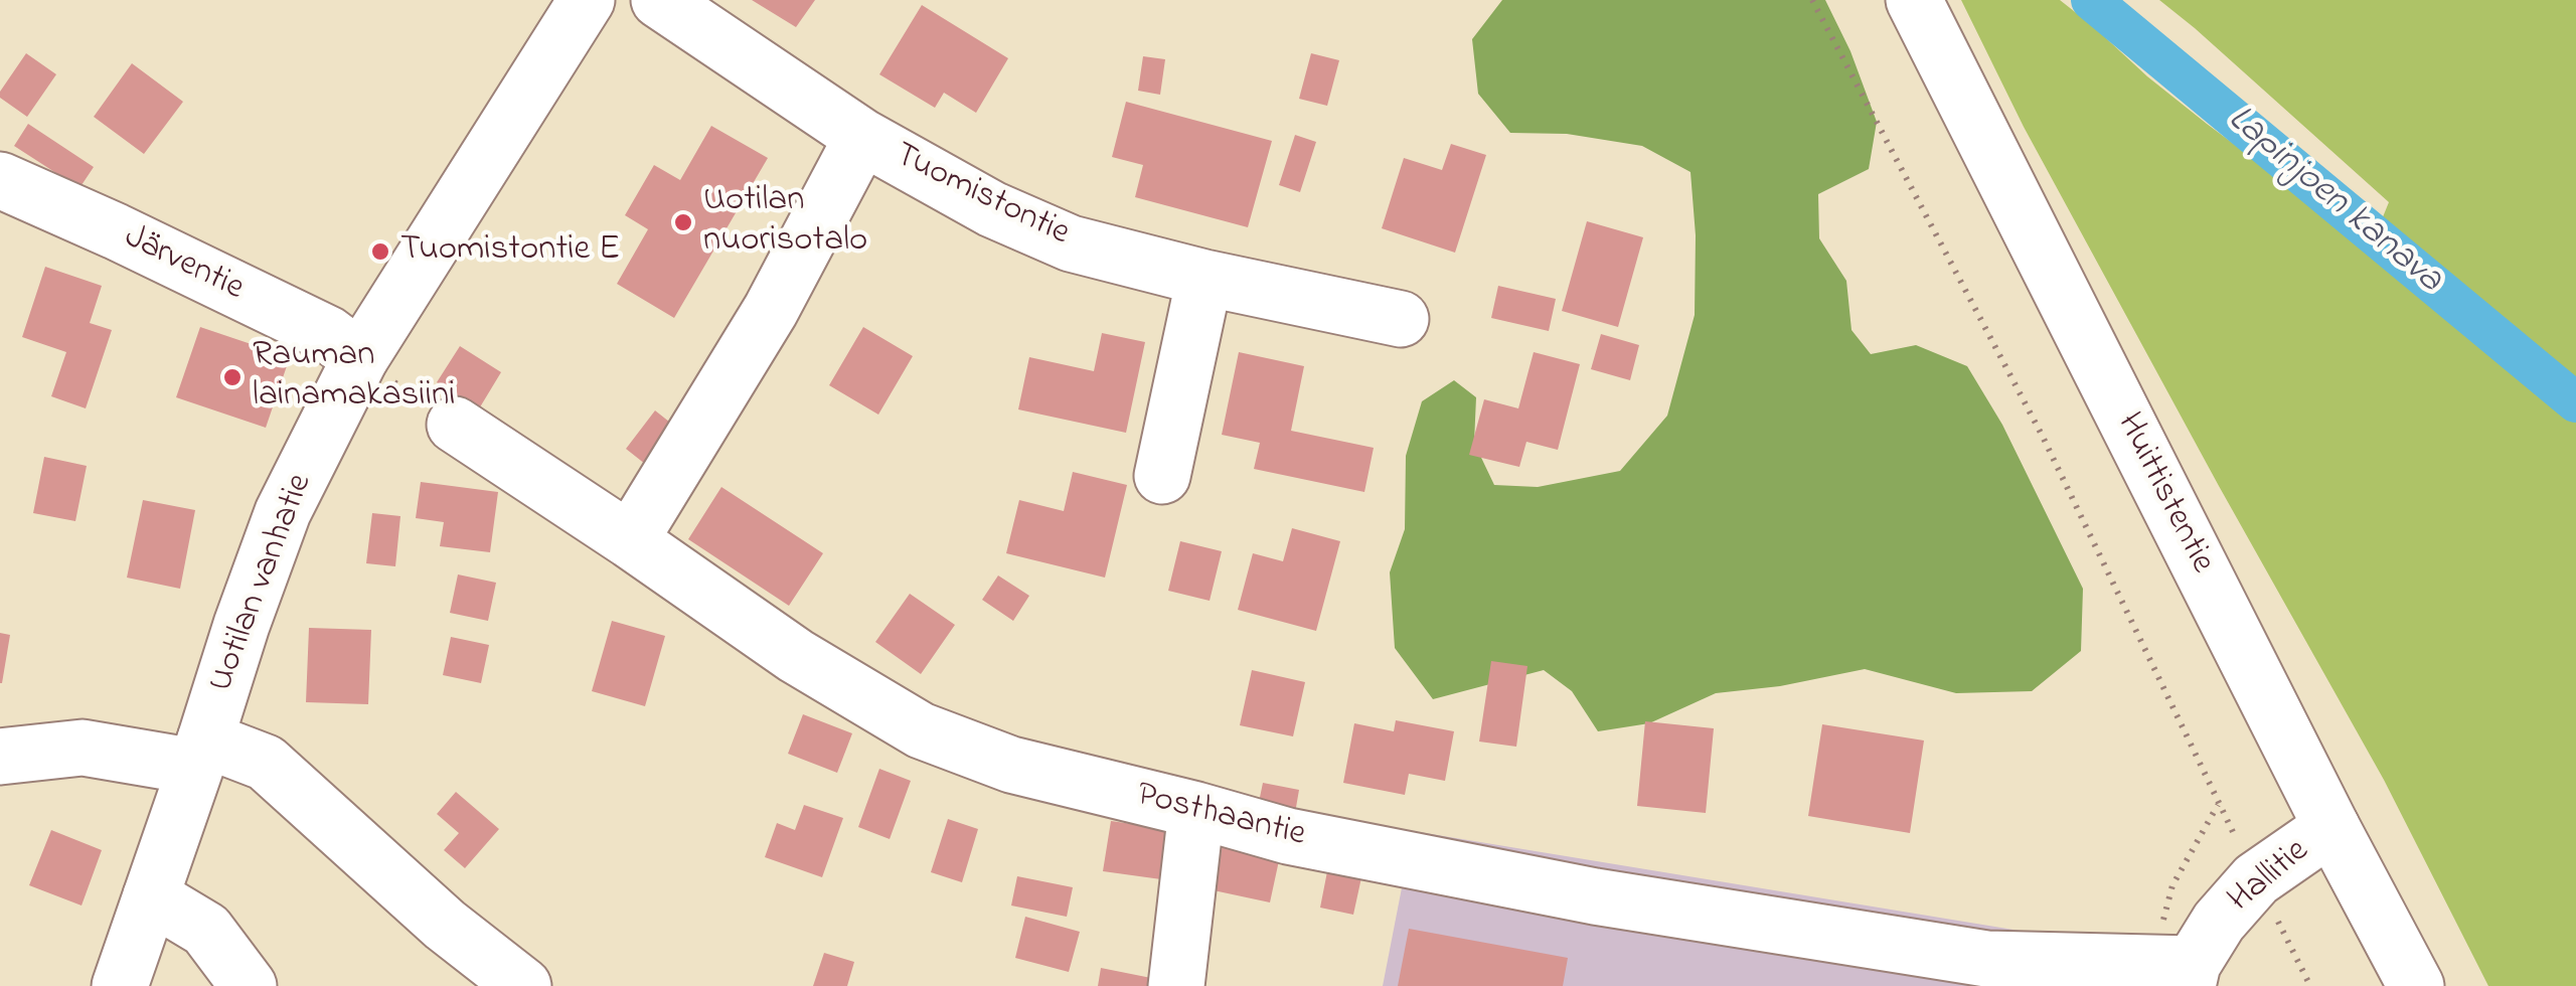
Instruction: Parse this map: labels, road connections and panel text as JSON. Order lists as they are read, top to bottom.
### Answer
{
  "streets": {
    "main road": [
      "Tuomistontie",
      "Järventie",
      "Huittistentie",
      "Uotilan vanhatie",
      "Posthaantie",
      "Hallitie"
    ]
  },
  "crossings": [
    ["Järventie", "Uotilan vanhatie"],
    ["Huittistentie", "Hallitie"],
    ["Posthaantie", "Hallitie"]
  ],
  "water": ["Lapinjoen kanava"],
  "places": ["Uotilan nuorisotalo", "Tuomistontie E", "Rauman lainamakasiini"]
}
